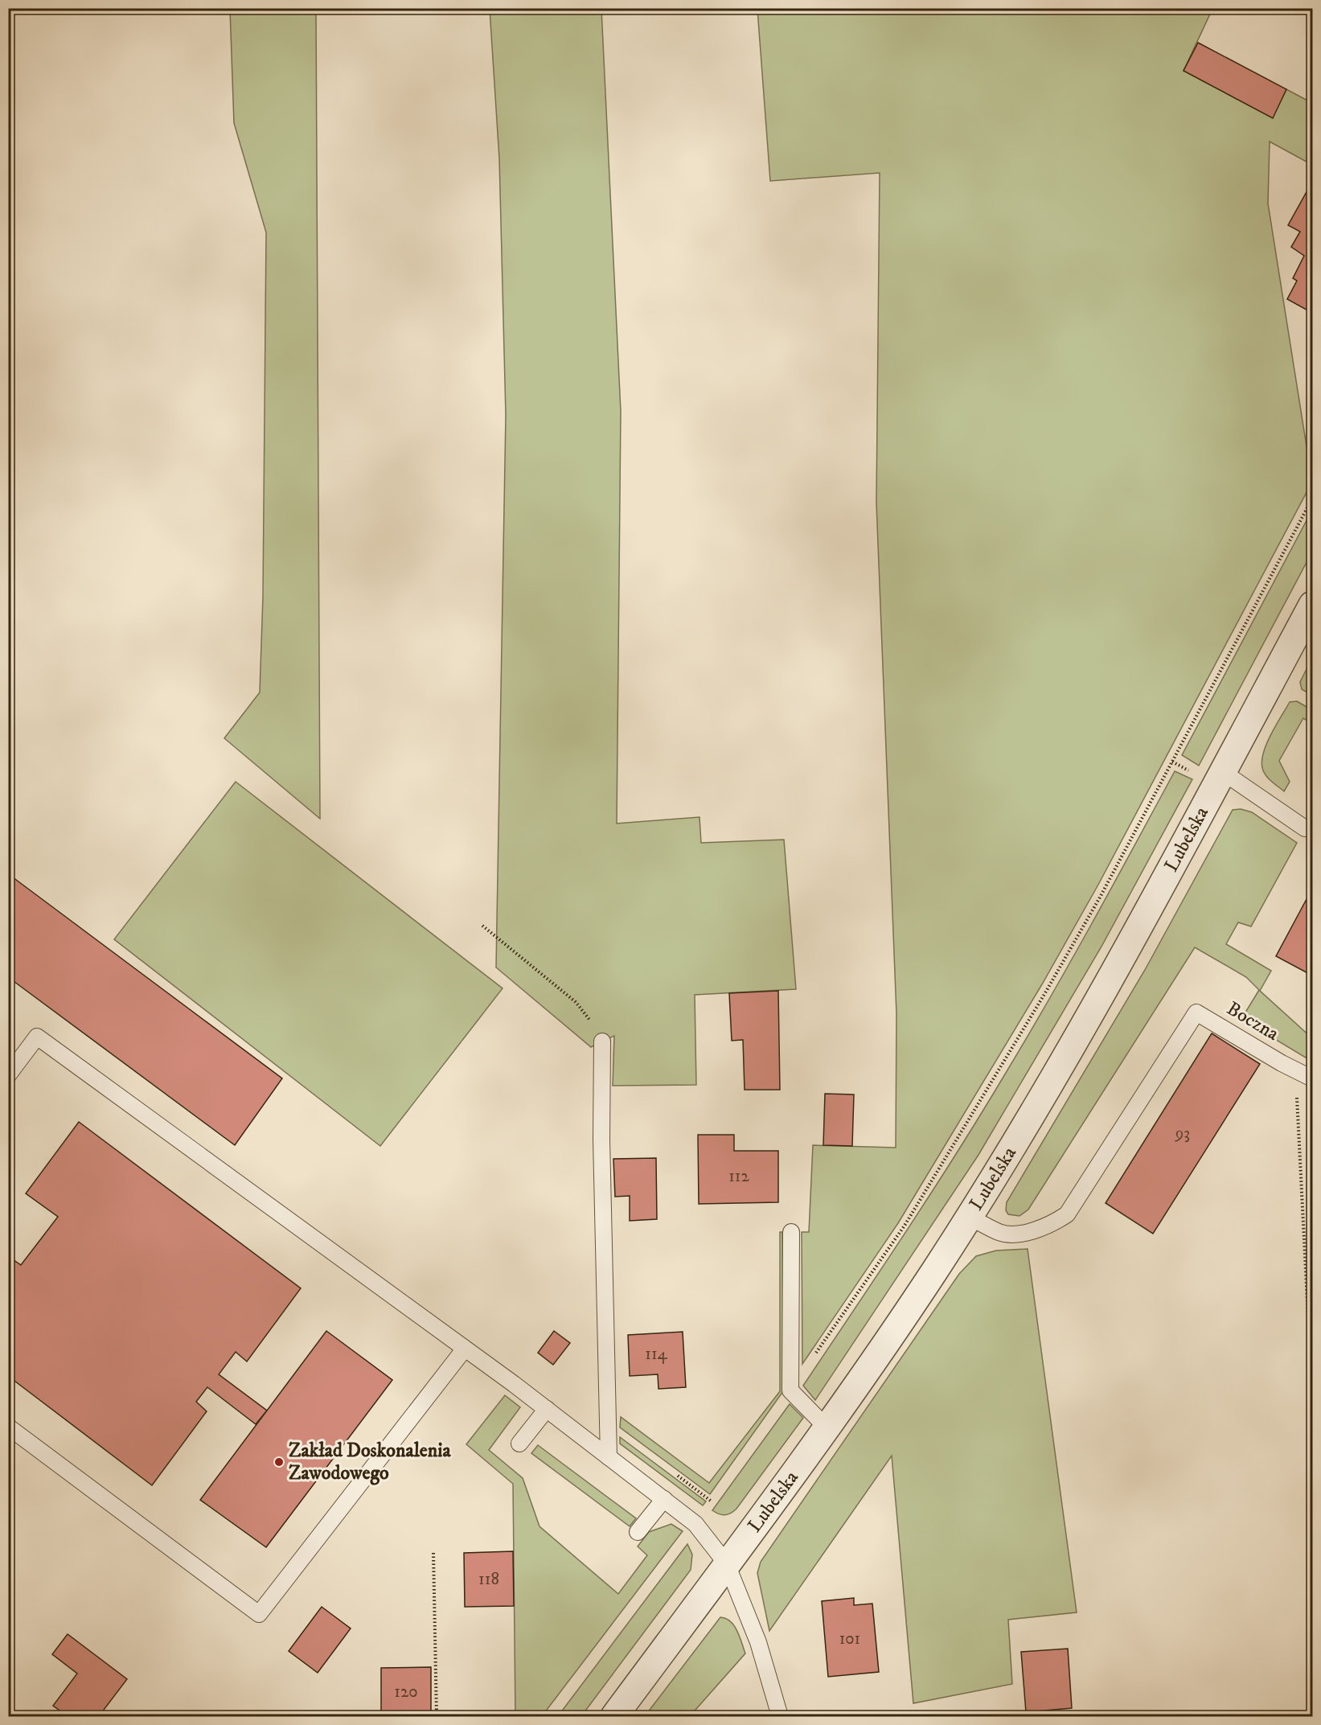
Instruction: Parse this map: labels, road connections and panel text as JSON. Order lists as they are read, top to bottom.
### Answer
{
  "streets": {
    "street": ["Lubelska"],
    "lane": ["Boczna"]
  },
  "crossings": [
    ["Lubelska", "Boczna"]
  ],
  "places": ["Zakład Doskonalenia Zawodowego"],
  "house_numbers": [
    "93",
    "112",
    "114",
    "118",
    "101",
    "120"
  ]
}
